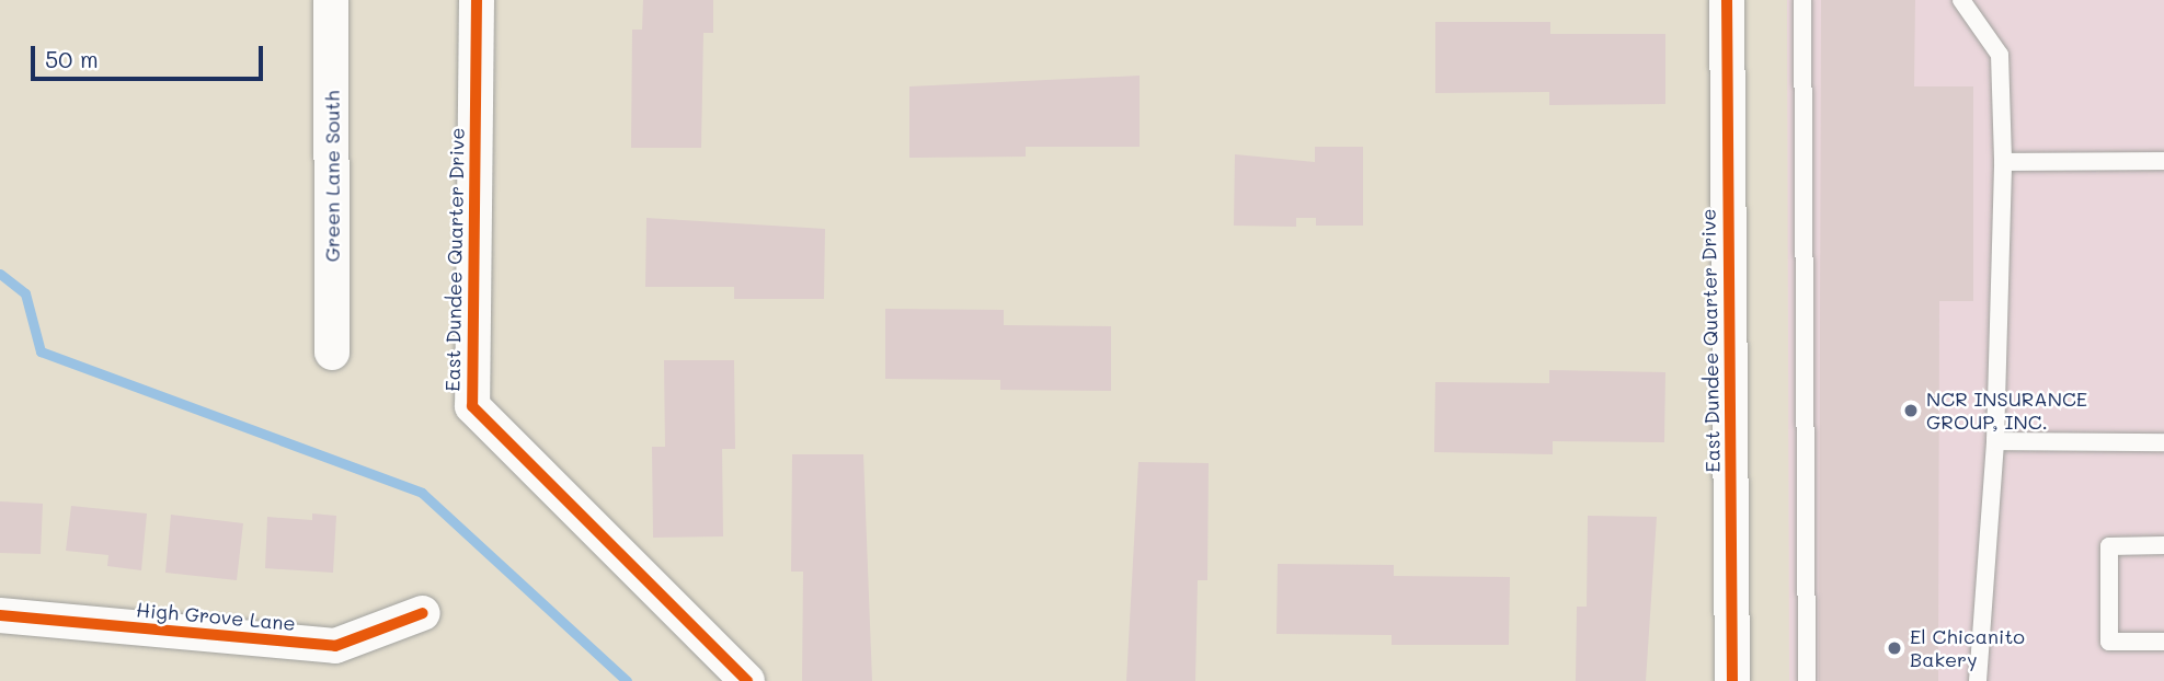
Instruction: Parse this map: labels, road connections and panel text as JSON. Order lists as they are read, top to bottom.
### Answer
{
  "streets": {
    "street": ["Green Lane South", "East Dundee Quarter Drive", "High Grove Lane"]
  },
  "places": ["NCR INSURANCE GROUP, INC.", "El Chicanito Bakery"],
  "scale_bar": "50 m"
}
